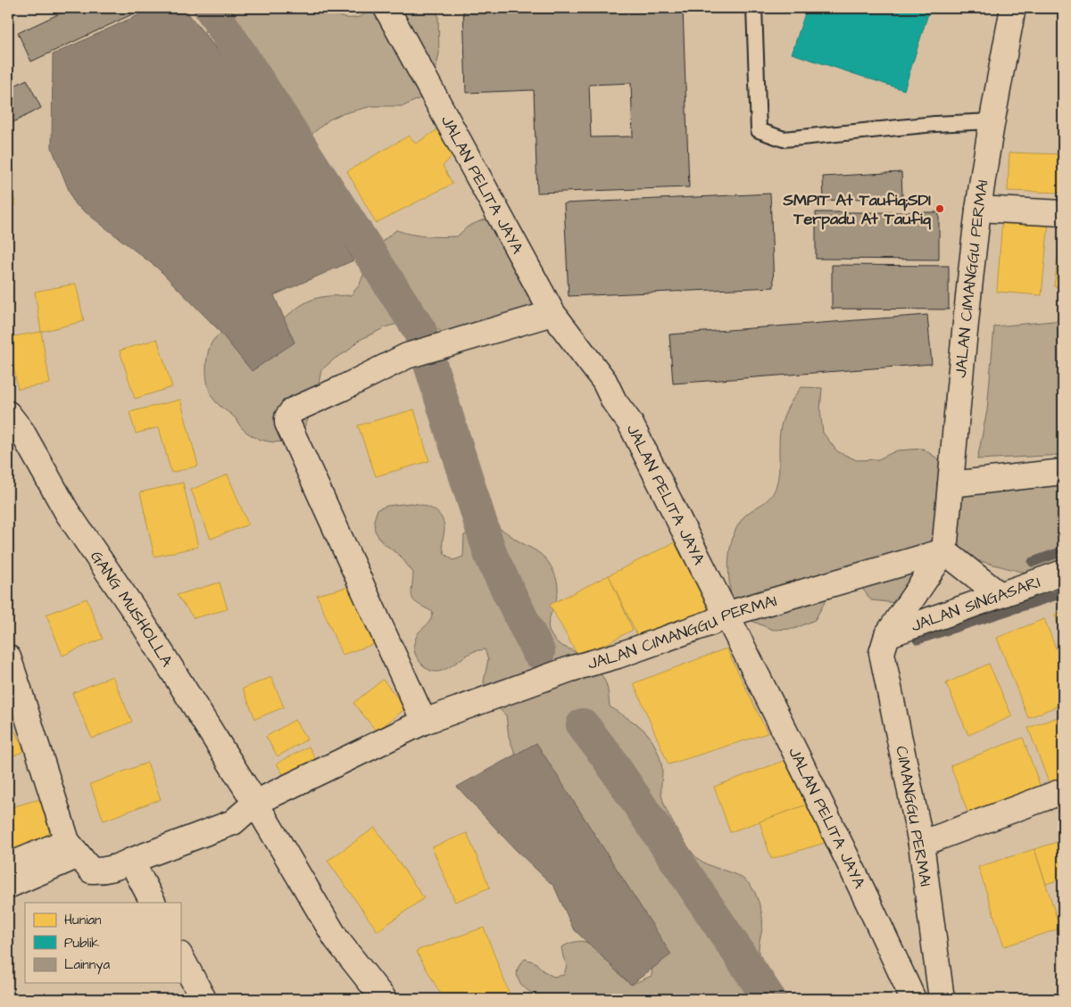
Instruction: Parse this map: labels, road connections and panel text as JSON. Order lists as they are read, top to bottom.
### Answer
{
  "streets": {
    "street": [
      "JALAN PELITA JAYA",
      "JALAN CIMANGGU PERMAI",
      "JALAN SINGASARI",
      "GANG MUSHOLLA",
      "CIMANGGU PERMAI"
    ]
  },
  "crossings": [
    ["JALAN PELITA JAYA", "JALAN CIMANGGU PERMAI"],
    ["JALAN CIMANGGU PERMAI", "JALAN SINGASARI"],
    ["JALAN CIMANGGU PERMAI", "GANG MUSHOLLA"],
    ["JALAN CIMANGGU PERMAI", "CIMANGGU PERMAI"],
    ["JALAN SINGASARI", "CIMANGGU PERMAI"]
  ],
  "places": ["SMPIT At Taufiq;SDI Terpadu At Taufiq"],
  "legend": ["Hunian", "Publik", "Lainnya"]
}
